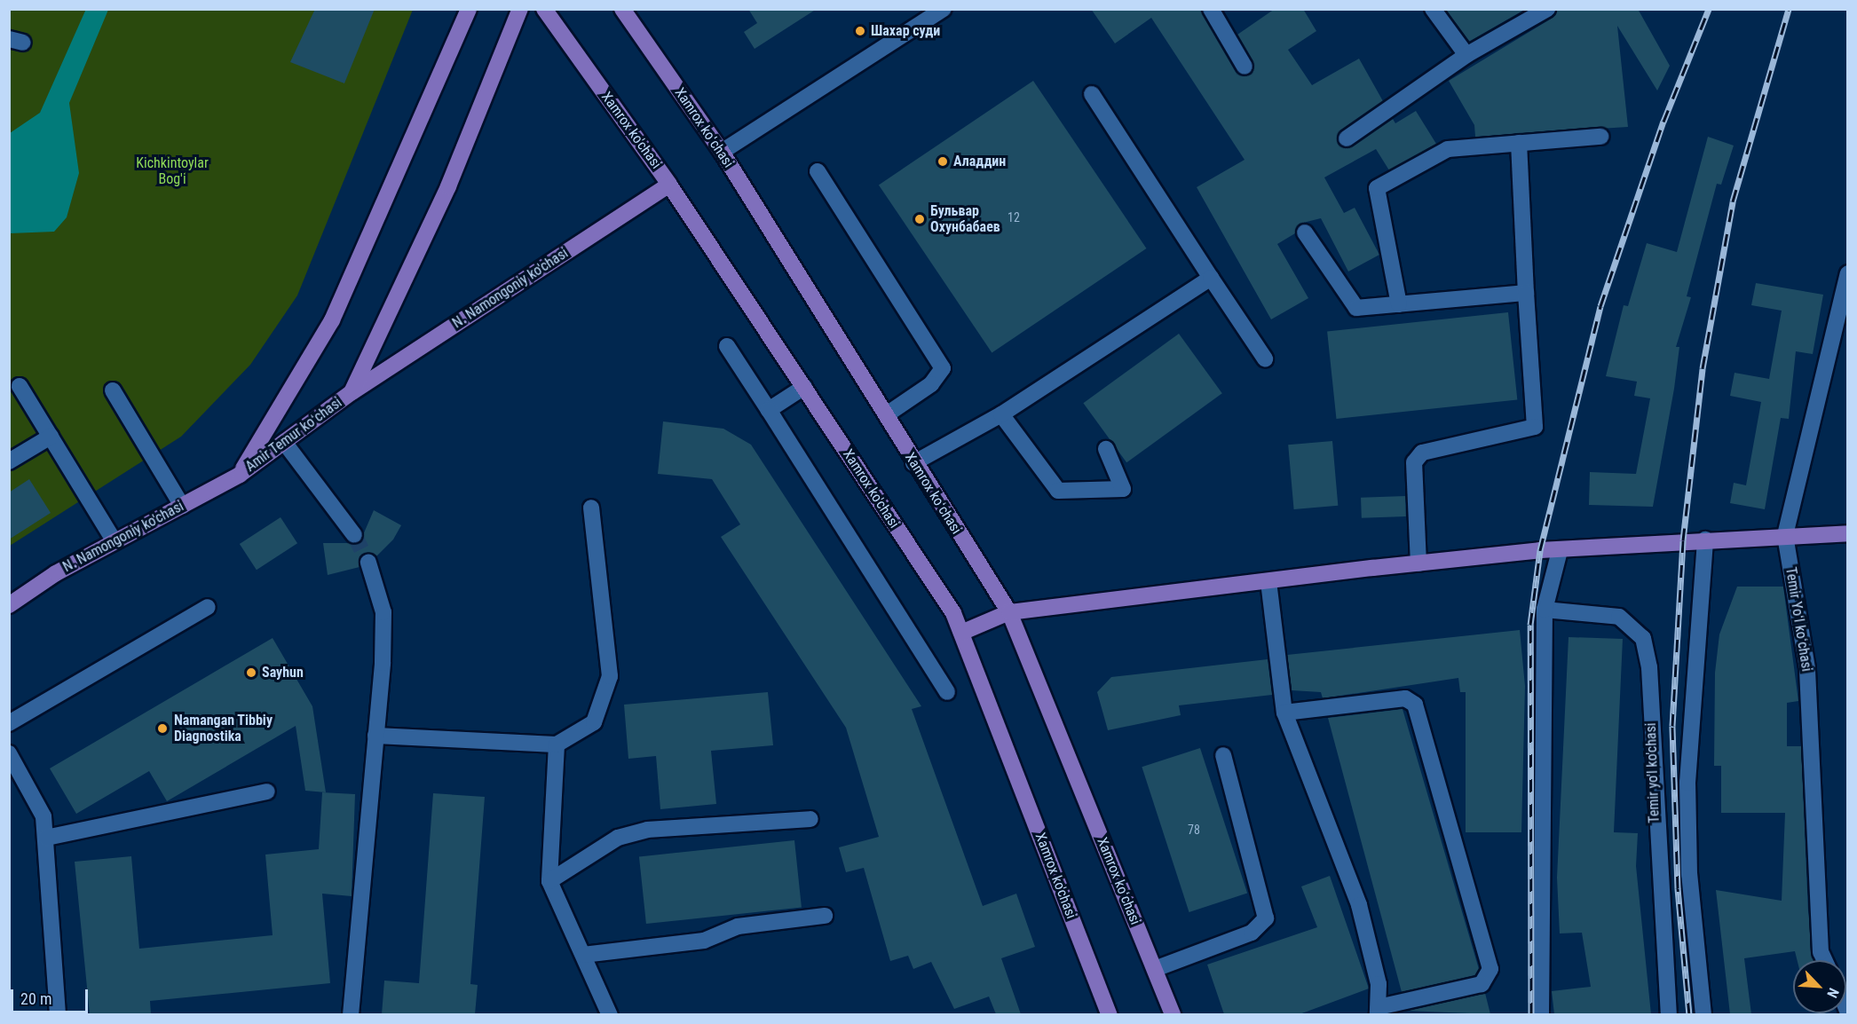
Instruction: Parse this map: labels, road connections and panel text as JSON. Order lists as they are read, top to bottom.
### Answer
{
  "streets": {
    "main road": [
      "Xamrox koʻchasi",
      "Xamrox ko'chasi",
      "N. Namongoniy ko'chasi",
      "Amir Temur koʻchasi"
    ],
    "street": ["Temir Yoʻl koʻchasi", "Temir yo'l ko'chasi"]
  },
  "crossings": [
    ["Xamrox ko'chasi", "N. Namongoniy ko'chasi"],
    ["N. Namongoniy ko'chasi", "Amir Temur koʻchasi"]
  ],
  "parks": ["Kichkintoylar Bog'i"],
  "places": [
    "Шахар суди",
    "Аладдин",
    "Бульвар Охунбабаев",
    "Sayhun",
    "Namangan Tibbiy Diagnostika"
  ],
  "house_numbers": ["12", "78"],
  "scale_bar": "20 m",
  "north": "bottom right"
}
